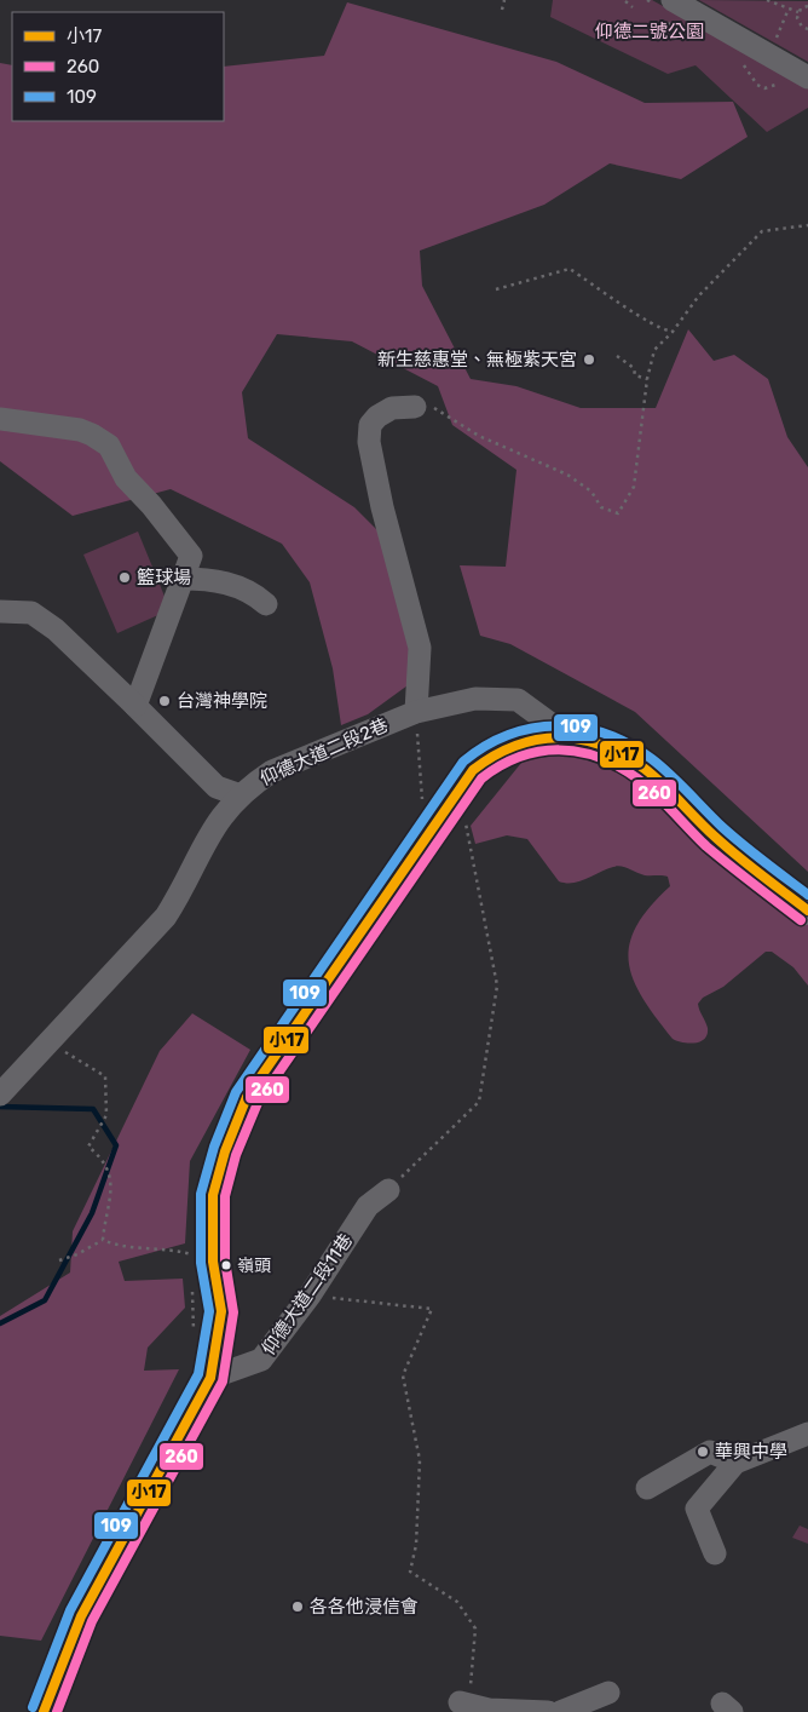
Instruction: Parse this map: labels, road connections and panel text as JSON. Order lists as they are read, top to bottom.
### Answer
{
  "streets": {
    "street": ["仰德大道二段2巷", "仰德大道二段11巷"]
  },
  "parks": ["仰德二號公園"],
  "places": [
    "新生慈惠堂、無極紫天宮",
    "籃球場",
    "台灣神學院",
    "嶺頭",
    "華興中學",
    "各各他浸信會"
  ],
  "lines": ["transit line 109", "transit line 小17", "transit line 260"],
  "legend": ["小17", "260", "109"]
}
